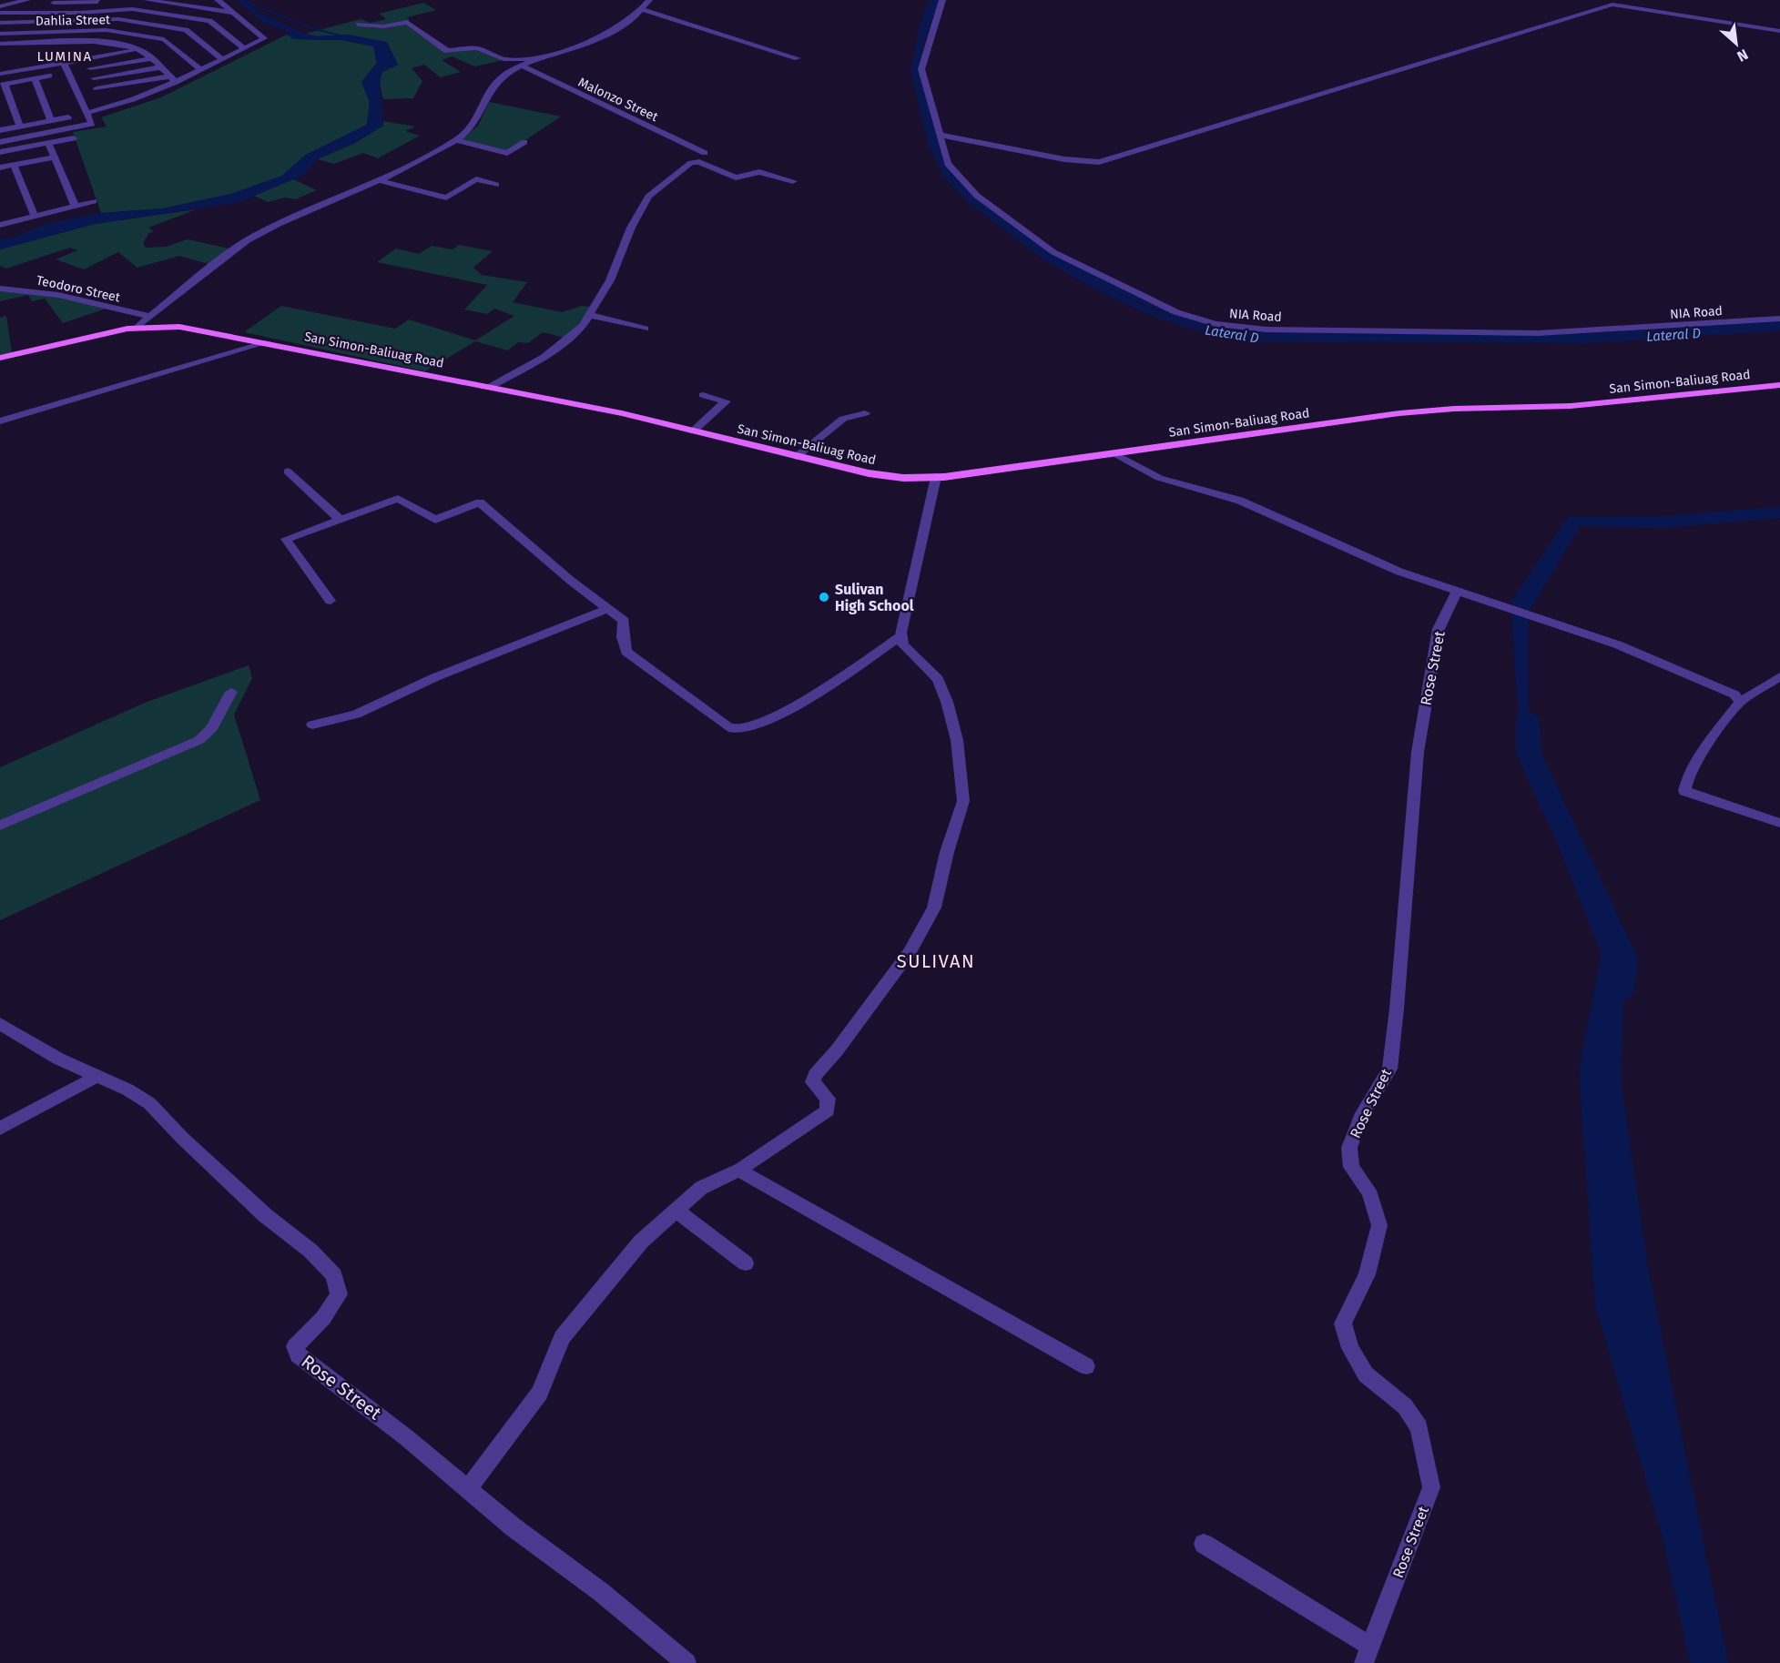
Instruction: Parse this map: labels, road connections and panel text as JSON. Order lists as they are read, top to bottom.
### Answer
{
  "streets": {
    "main road": ["San Simon-Baliuag Road"],
    "street": [
      "Dahlia Street",
      "Malonzo Street",
      "Teodoro Street",
      "NIA Road",
      "Rose Street"
    ]
  },
  "districts": ["LUMINA", "SULIVAN"],
  "water": ["Lateral D"],
  "places": ["Sulivan High School"],
  "north": "bottom right"
}
